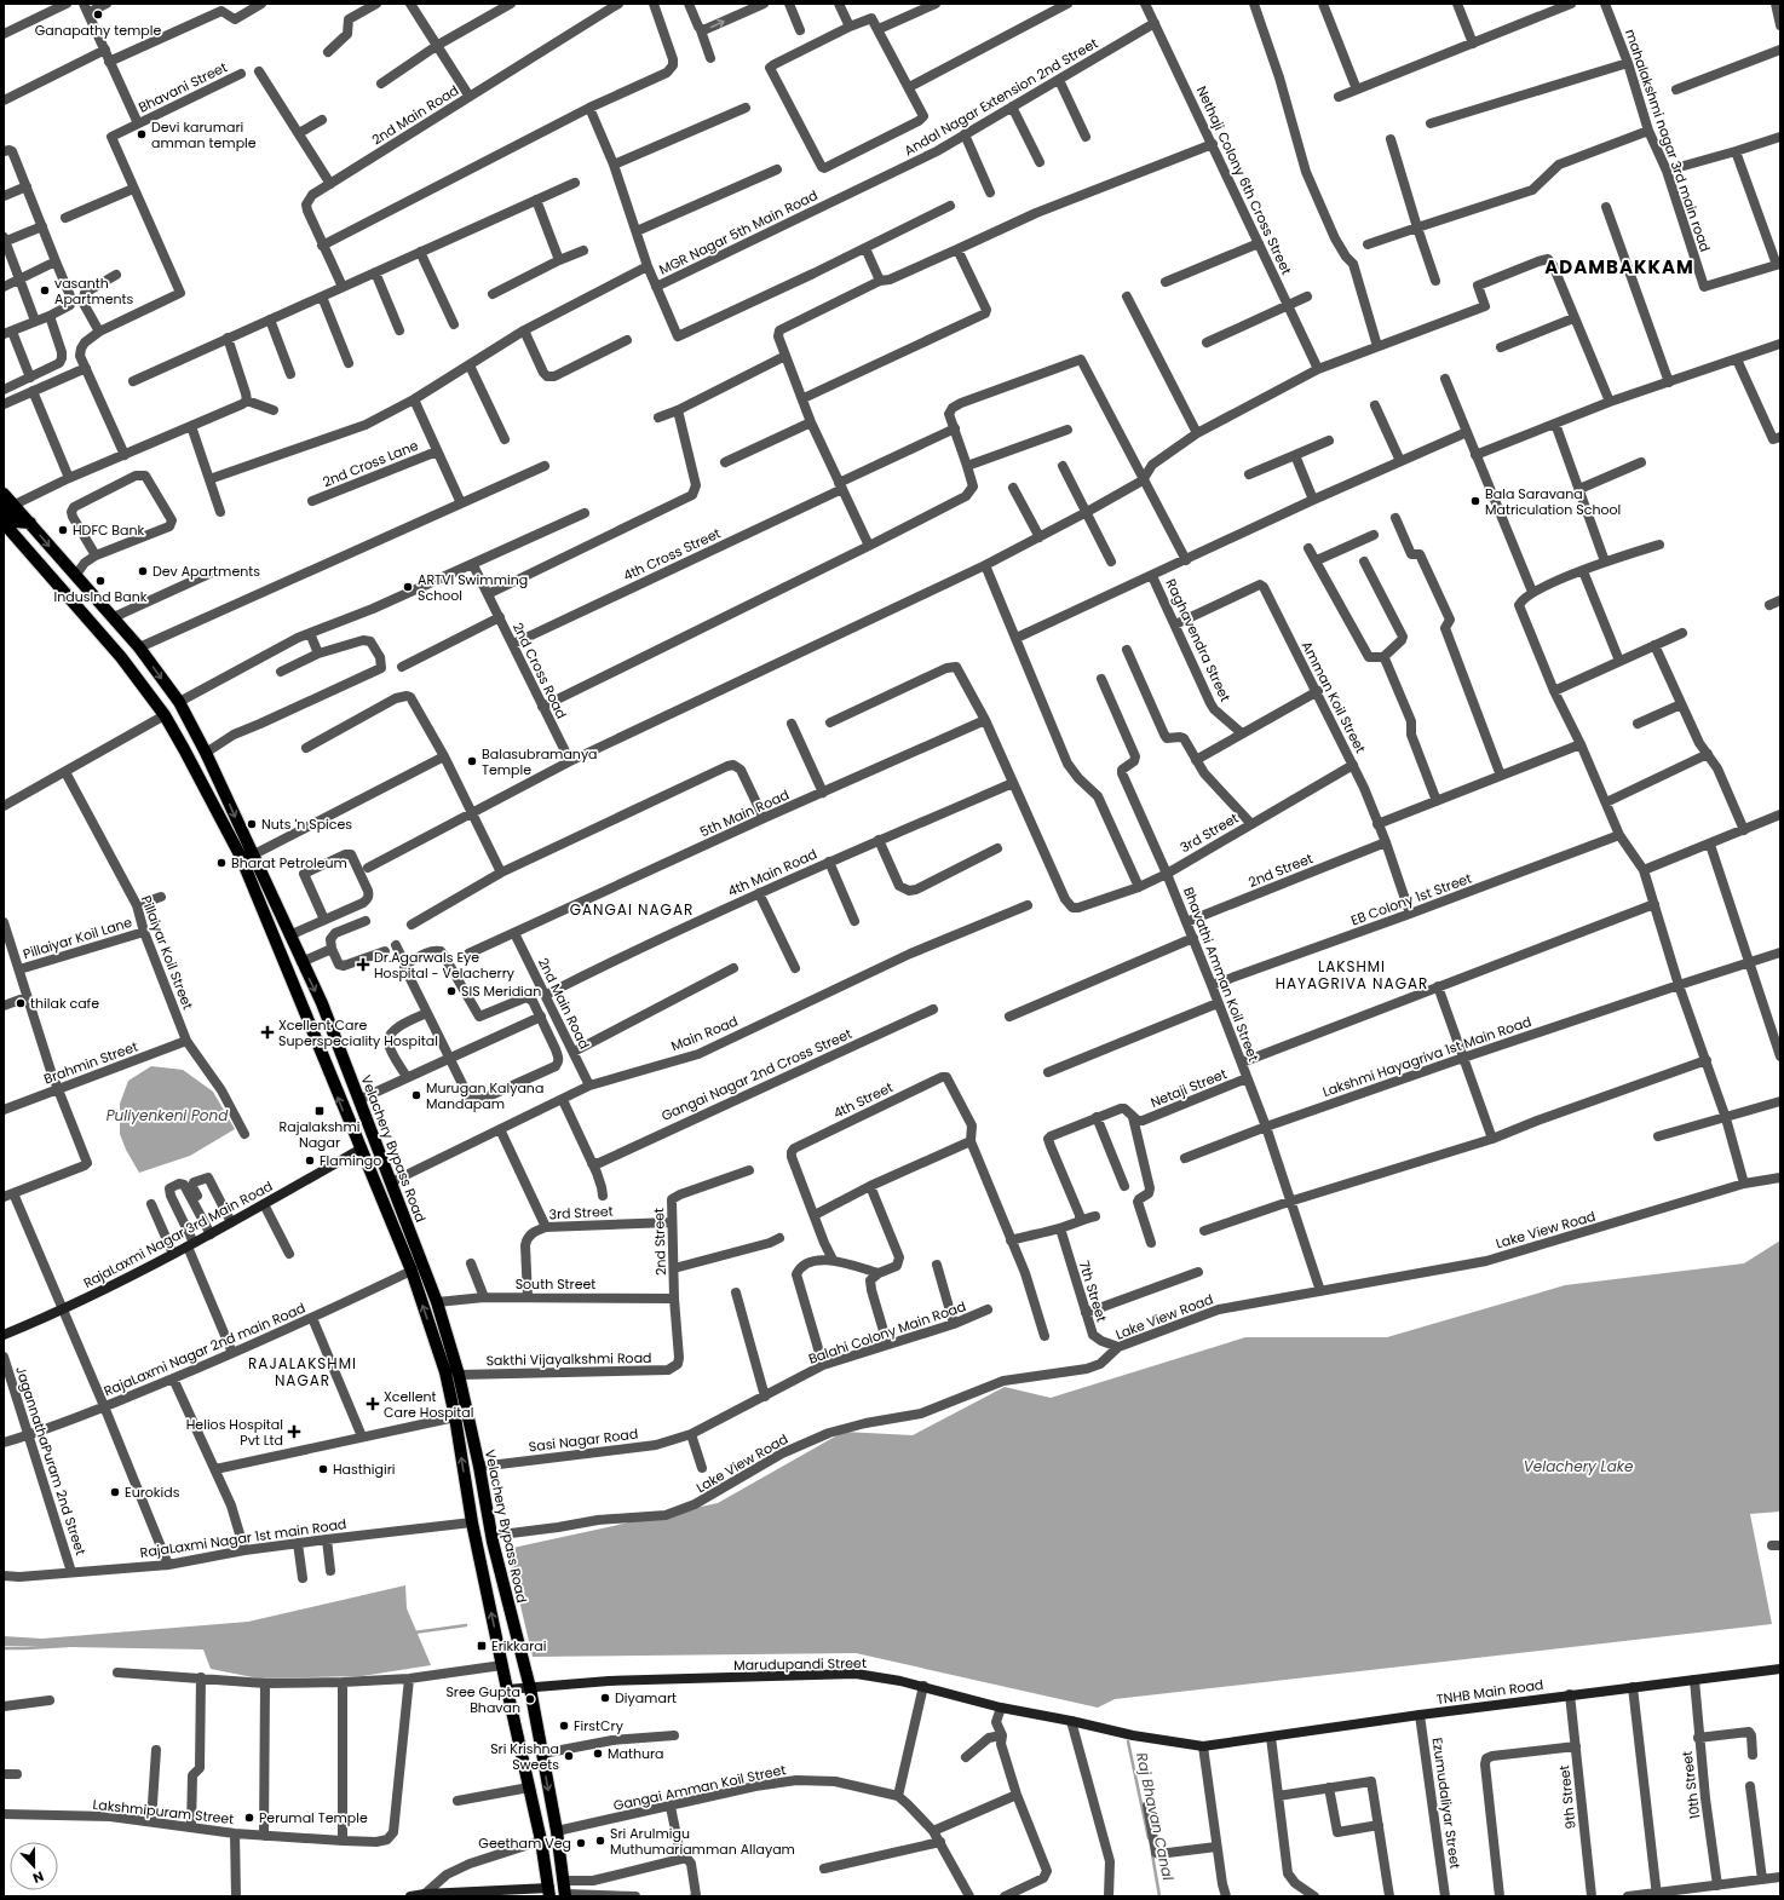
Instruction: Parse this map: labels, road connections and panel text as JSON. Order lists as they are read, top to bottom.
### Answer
{
  "streets": {
    "main road": ["Velachery Bypass Road"],
    "street": [
      "Bhavani Street",
      "Andal Nagar Extension 2nd Street",
      "2nd Main Road",
      "mahalakshmi nagar 3rd main road",
      "Nethaji Colony 6th Cross Street",
      "MGR Nagar 5th Main Road",
      "2nd Cross Lane",
      "4th Cross Street",
      "Raghavendra Street",
      "2nd Cross Road",
      "Amman Koil Street",
      "5th Main Road",
      "3rd Street",
      "2nd Street",
      "4th Main Road",
      "EB Colony 1st Street",
      "Pillaiyar Koil Lane",
      "Pillaiyar Koil Street",
      "Bhavathi Amman Koil Street",
      "Main Road",
      "Lakshmi Hayagriva 1st Main Road",
      "Brahmin Street",
      "Gangai Nagar 2nd Cross Street",
      "Netaji Street",
      "4th Street",
      "Lake View Road",
      "RajaLaxmi Nagar 3rd Main Road",
      "South Street",
      "7th Street",
      "Balahi Colony Main Road",
      "RajaLaxmi Nagar 2nd main Road",
      "Sakthi Vijayalkshmi Road",
      "Sasi Nagar Road",
      "JagannathaPuram 2nd Street",
      "RajaLaxmi Nagar 1st main Road",
      "Marudupandi Street",
      "TNHB Main Road",
      "10th Street",
      "Gangai Amman Koil Street",
      "9th Street",
      "Ezumudaliyar Street",
      "Lakshmipuram Street"
    ]
  },
  "crossings": [
    ["Andal Nagar Extension 2nd Street", "Nethaji Colony 6th Cross Street"],
    ["Andal Nagar Extension 2nd Street", "MGR Nagar 5th Main Road"],
    ["2nd Main Road", "5th Main Road"],
    ["2nd Main Road", "4th Main Road"],
    ["2nd Main Road", "Main Road"],
    ["4th Cross Street", "2nd Cross Road"],
    ["Raghavendra Street", "Amman Koil Street"],
    ["Amman Koil Street", "3rd Street"],
    ["Amman Koil Street", "2nd Street"],
    ["Amman Koil Street", "EB Colony 1st Street"],
    ["3rd Street", "2nd Street"],
    ["3rd Street", "4th Main Road"],
    ["3rd Street", "Bhavathi Amman Koil Street"],
    ["3rd Street", "South Street"],
    ["2nd Street", "Bhavathi Amman Koil Street"],
    ["2nd Street", "South Street"],
    ["2nd Street", "Sakthi Vijayalkshmi Road"],
    ["EB Colony 1st Street", "Bhavathi Amman Koil Street"],
    ["Pillaiyar Koil Lane", "Pillaiyar Koil Street"],
    ["Pillaiyar Koil Street", "Brahmin Street"],
    ["Bhavathi Amman Koil Street", "Lakshmi Hayagriva 1st Main Road"],
    ["Bhavathi Amman Koil Street", "Netaji Street"],
    ["Bhavathi Amman Koil Street", "Lake View Road"],
    ["Main Road", "Velachery Bypass Road"],
    ["Velachery Bypass Road", "Lake View Road"],
    ["Velachery Bypass Road", "RajaLaxmi Nagar 3rd Main Road"],
    ["Velachery Bypass Road", "South Street"],
    ["Velachery Bypass Road", "RajaLaxmi Nagar 2nd main Road"],
    ["Velachery Bypass Road", "Sakthi Vijayalkshmi Road"],
    ["Velachery Bypass Road", "Sasi Nagar Road"],
    ["Velachery Bypass Road", "RajaLaxmi Nagar 1st main Road"],
    ["Velachery Bypass Road", "Marudupandi Street"],
    ["Velachery Bypass Road", "Gangai Amman Koil Street"],
    ["Lake View Road", "7th Street"],
    ["Balahi Colony Main Road", "Sasi Nagar Road"],
    ["RajaLaxmi Nagar 2nd main Road", "JagannathaPuram 2nd Street"],
    ["JagannathaPuram 2nd Street", "RajaLaxmi Nagar 1st main Road"],
    ["Marudupandi Street", "TNHB Main Road"],
    ["TNHB Main Road", "10th Street"],
    ["TNHB Main Road", "9th Street"],
    ["TNHB Main Road", "Ezumudaliyar Street"]
  ],
  "districts": [
    "ADAMBAKKAM",
    "GANGAI NAGAR",
    "LAKSHMI HAYAGRIVA NAGAR",
    "RAJALAKSHMI NAGAR"
  ],
  "water": ["Puliyenkeni Pond", "Velachery Lake", "Raj Bhavan Canal"],
  "places": {
    "other": [
      "Ganapathy temple",
      "Devi karumari amman temple",
      "vasanth Apartments",
      "Bala Saravana Matriculation School",
      "HDFC Bank",
      "Dev Apartments",
      "IndusInd Bank",
      "ARTVI Swimming School",
      "Balasubramanya Temple",
      "Nuts 'n Spices",
      "Bharat Petroleum",
      "SIS Meridian",
      "thilak cafe",
      "Murugan Kalyana Mandapam",
      "Flamingo",
      "Hasthigiri",
      "Eurokids",
      "Diyamart",
      "Sree Gupta Bhavan",
      "FirstCry",
      "Mathura",
      "Sri Krishna Sweets",
      "Perumal Temple",
      "Sri Arulmigu Muthumariamman Allayam",
      "Geetham Veg"
    ],
    "health": [
      "Dr.Agarwals Eye Hospital - Velacherry",
      "Xcellent Care Superspeciality Hospital",
      "Xcellent Care Hospital",
      "Helios Hospital Pvt Ltd"
    ],
    "transit": ["Rajalakshmi Nagar", "Erikkarai"]
  },
  "north": "bottom"
}
